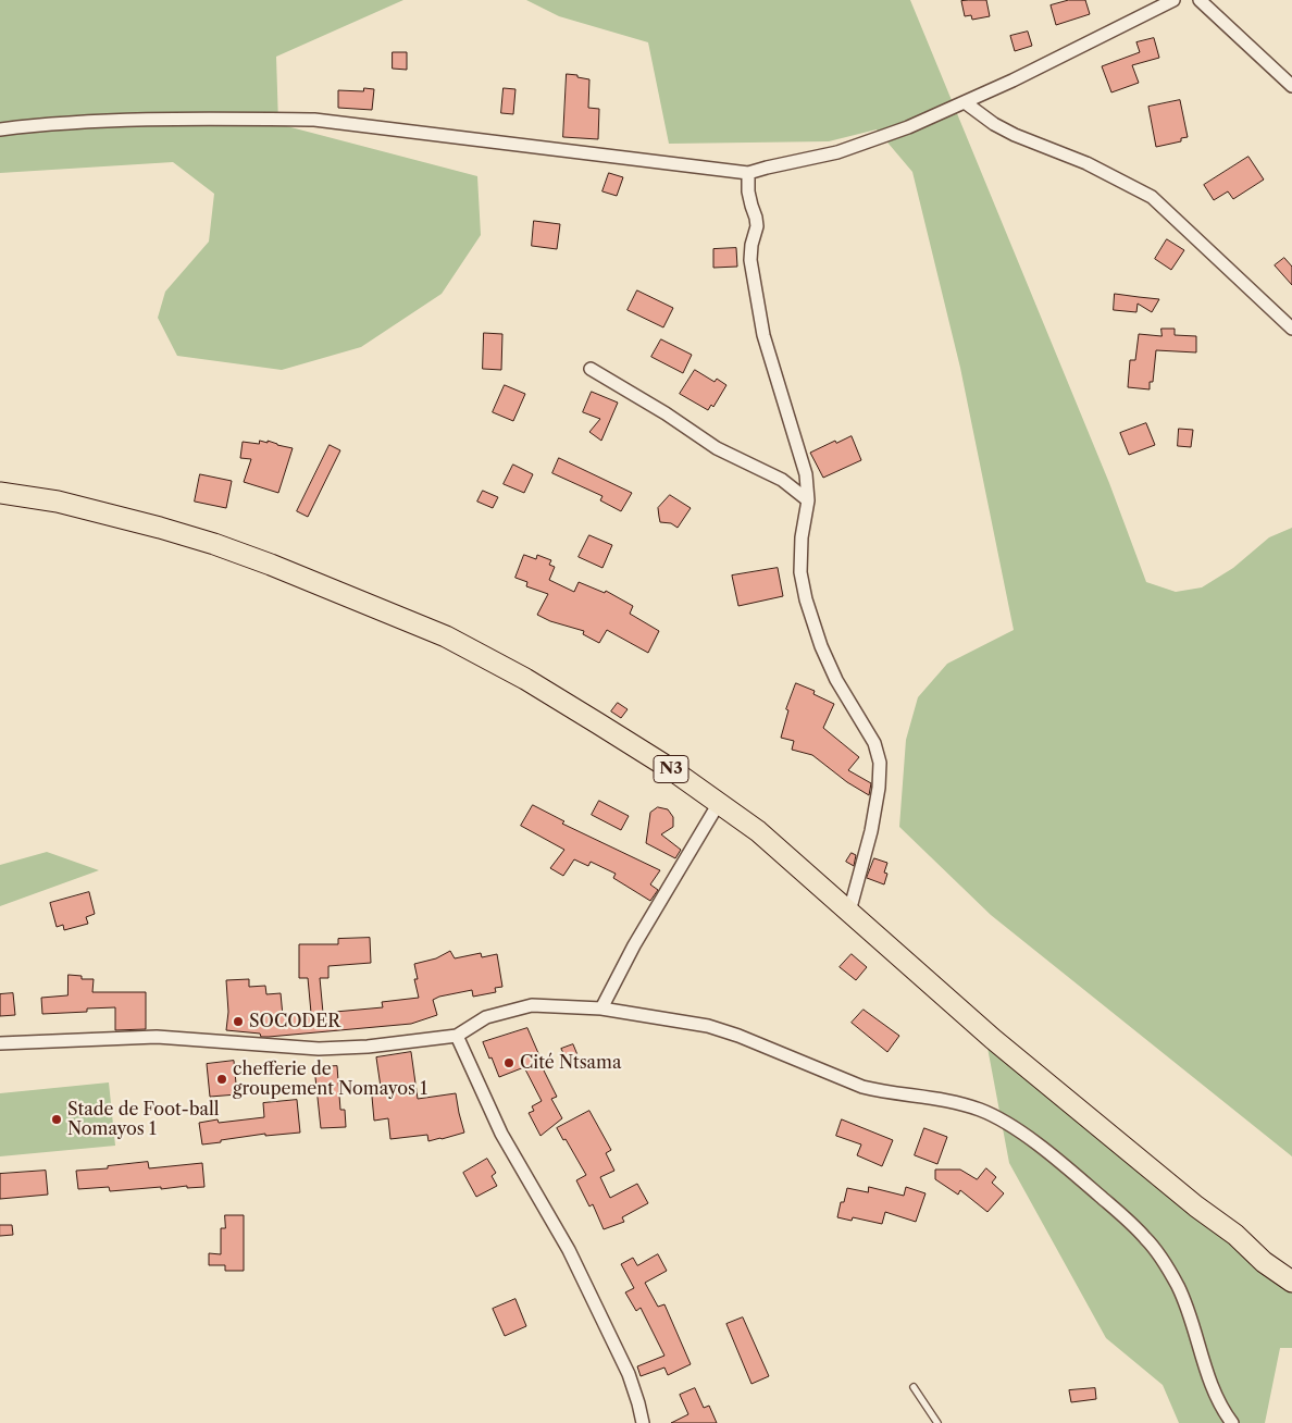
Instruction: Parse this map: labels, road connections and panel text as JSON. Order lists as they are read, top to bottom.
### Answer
{
  "streets": {
    "highway": ["N3"]
  },
  "places": [
    "SOCODER",
    "Cité Ntsama",
    "chefferie de groupement Nomayos 1",
    "Stade de Foot-ball Nomayos 1"
  ]
}
